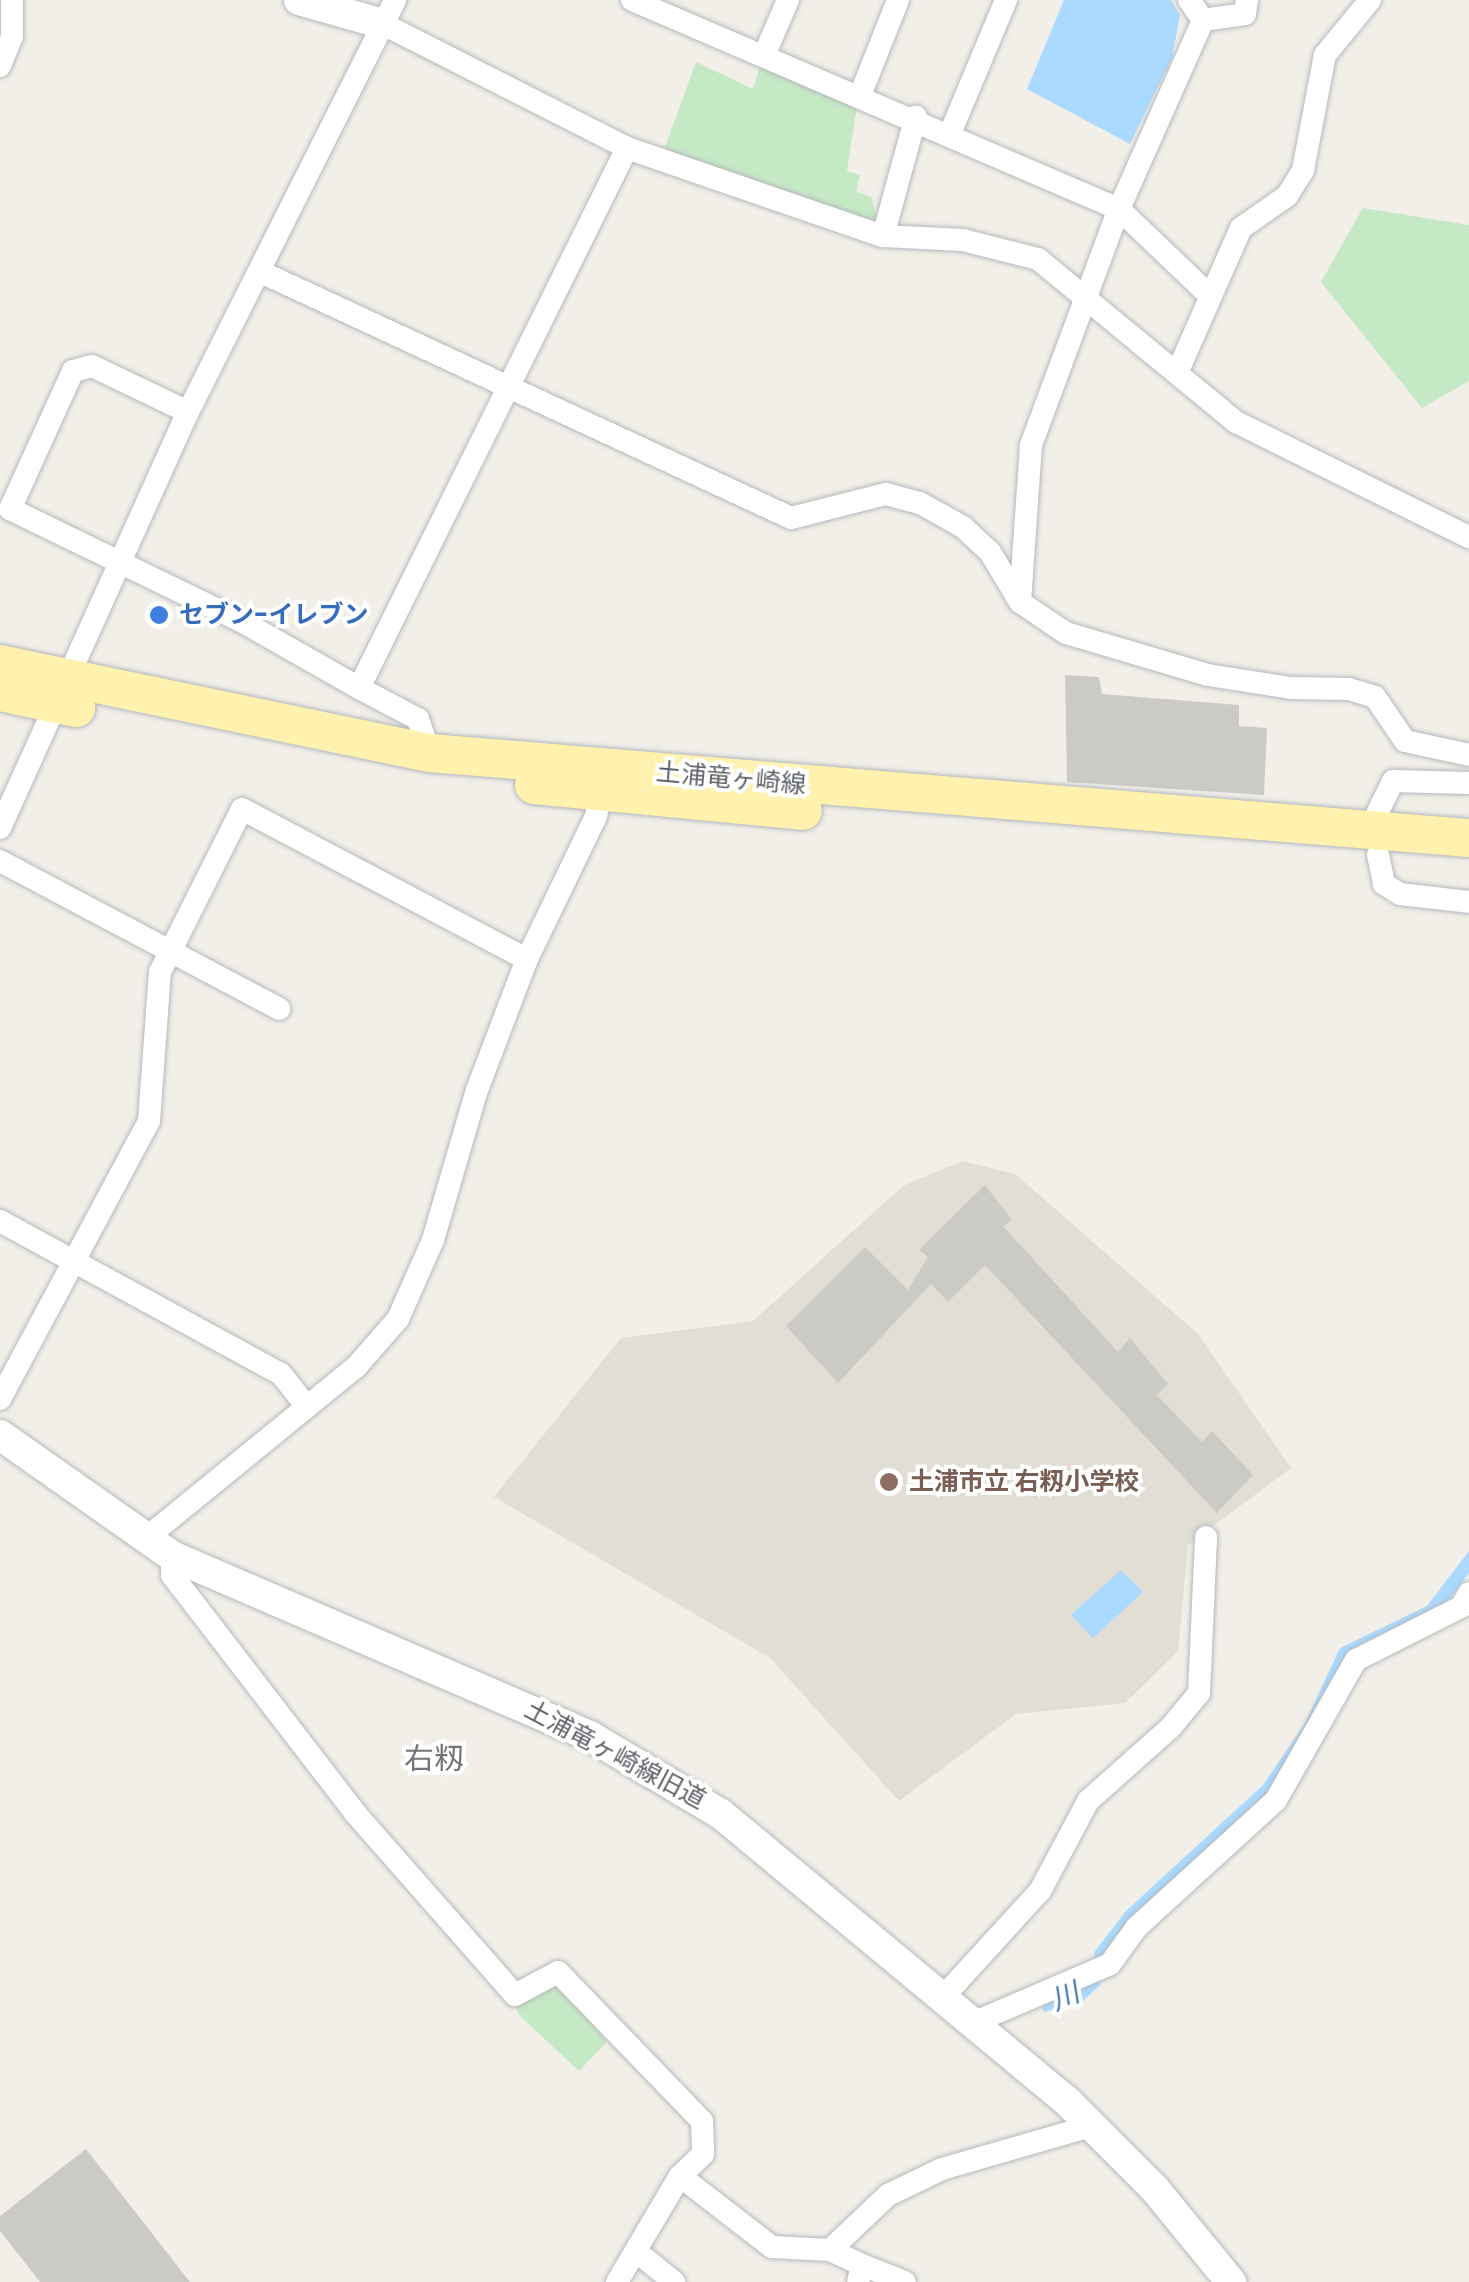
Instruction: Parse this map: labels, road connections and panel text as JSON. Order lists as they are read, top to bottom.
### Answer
{
  "streets": {
    "main road": ["土浦竜ヶ崎線"],
    "street": ["土浦竜ヶ崎線旧道"]
  },
  "districts": ["右籾"],
  "water": ["川"],
  "places": ["セブン-イレブン", "土浦市立 右籾小学校"]
}
